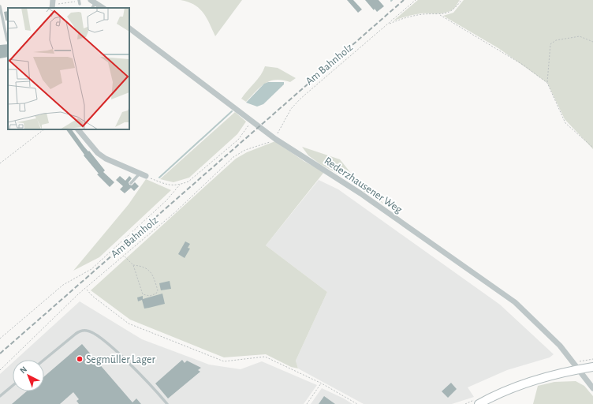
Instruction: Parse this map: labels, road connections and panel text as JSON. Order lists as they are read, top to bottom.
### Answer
{
  "streets": {
    "street": ["Rederzhausener Weg"],
    "path": ["Am Bahnholz"]
  },
  "crossings": [
    ["Am Bahnholz", "Rederzhausener Weg"]
  ],
  "places": ["Segmüller Lager"],
  "north": "top left"
}
